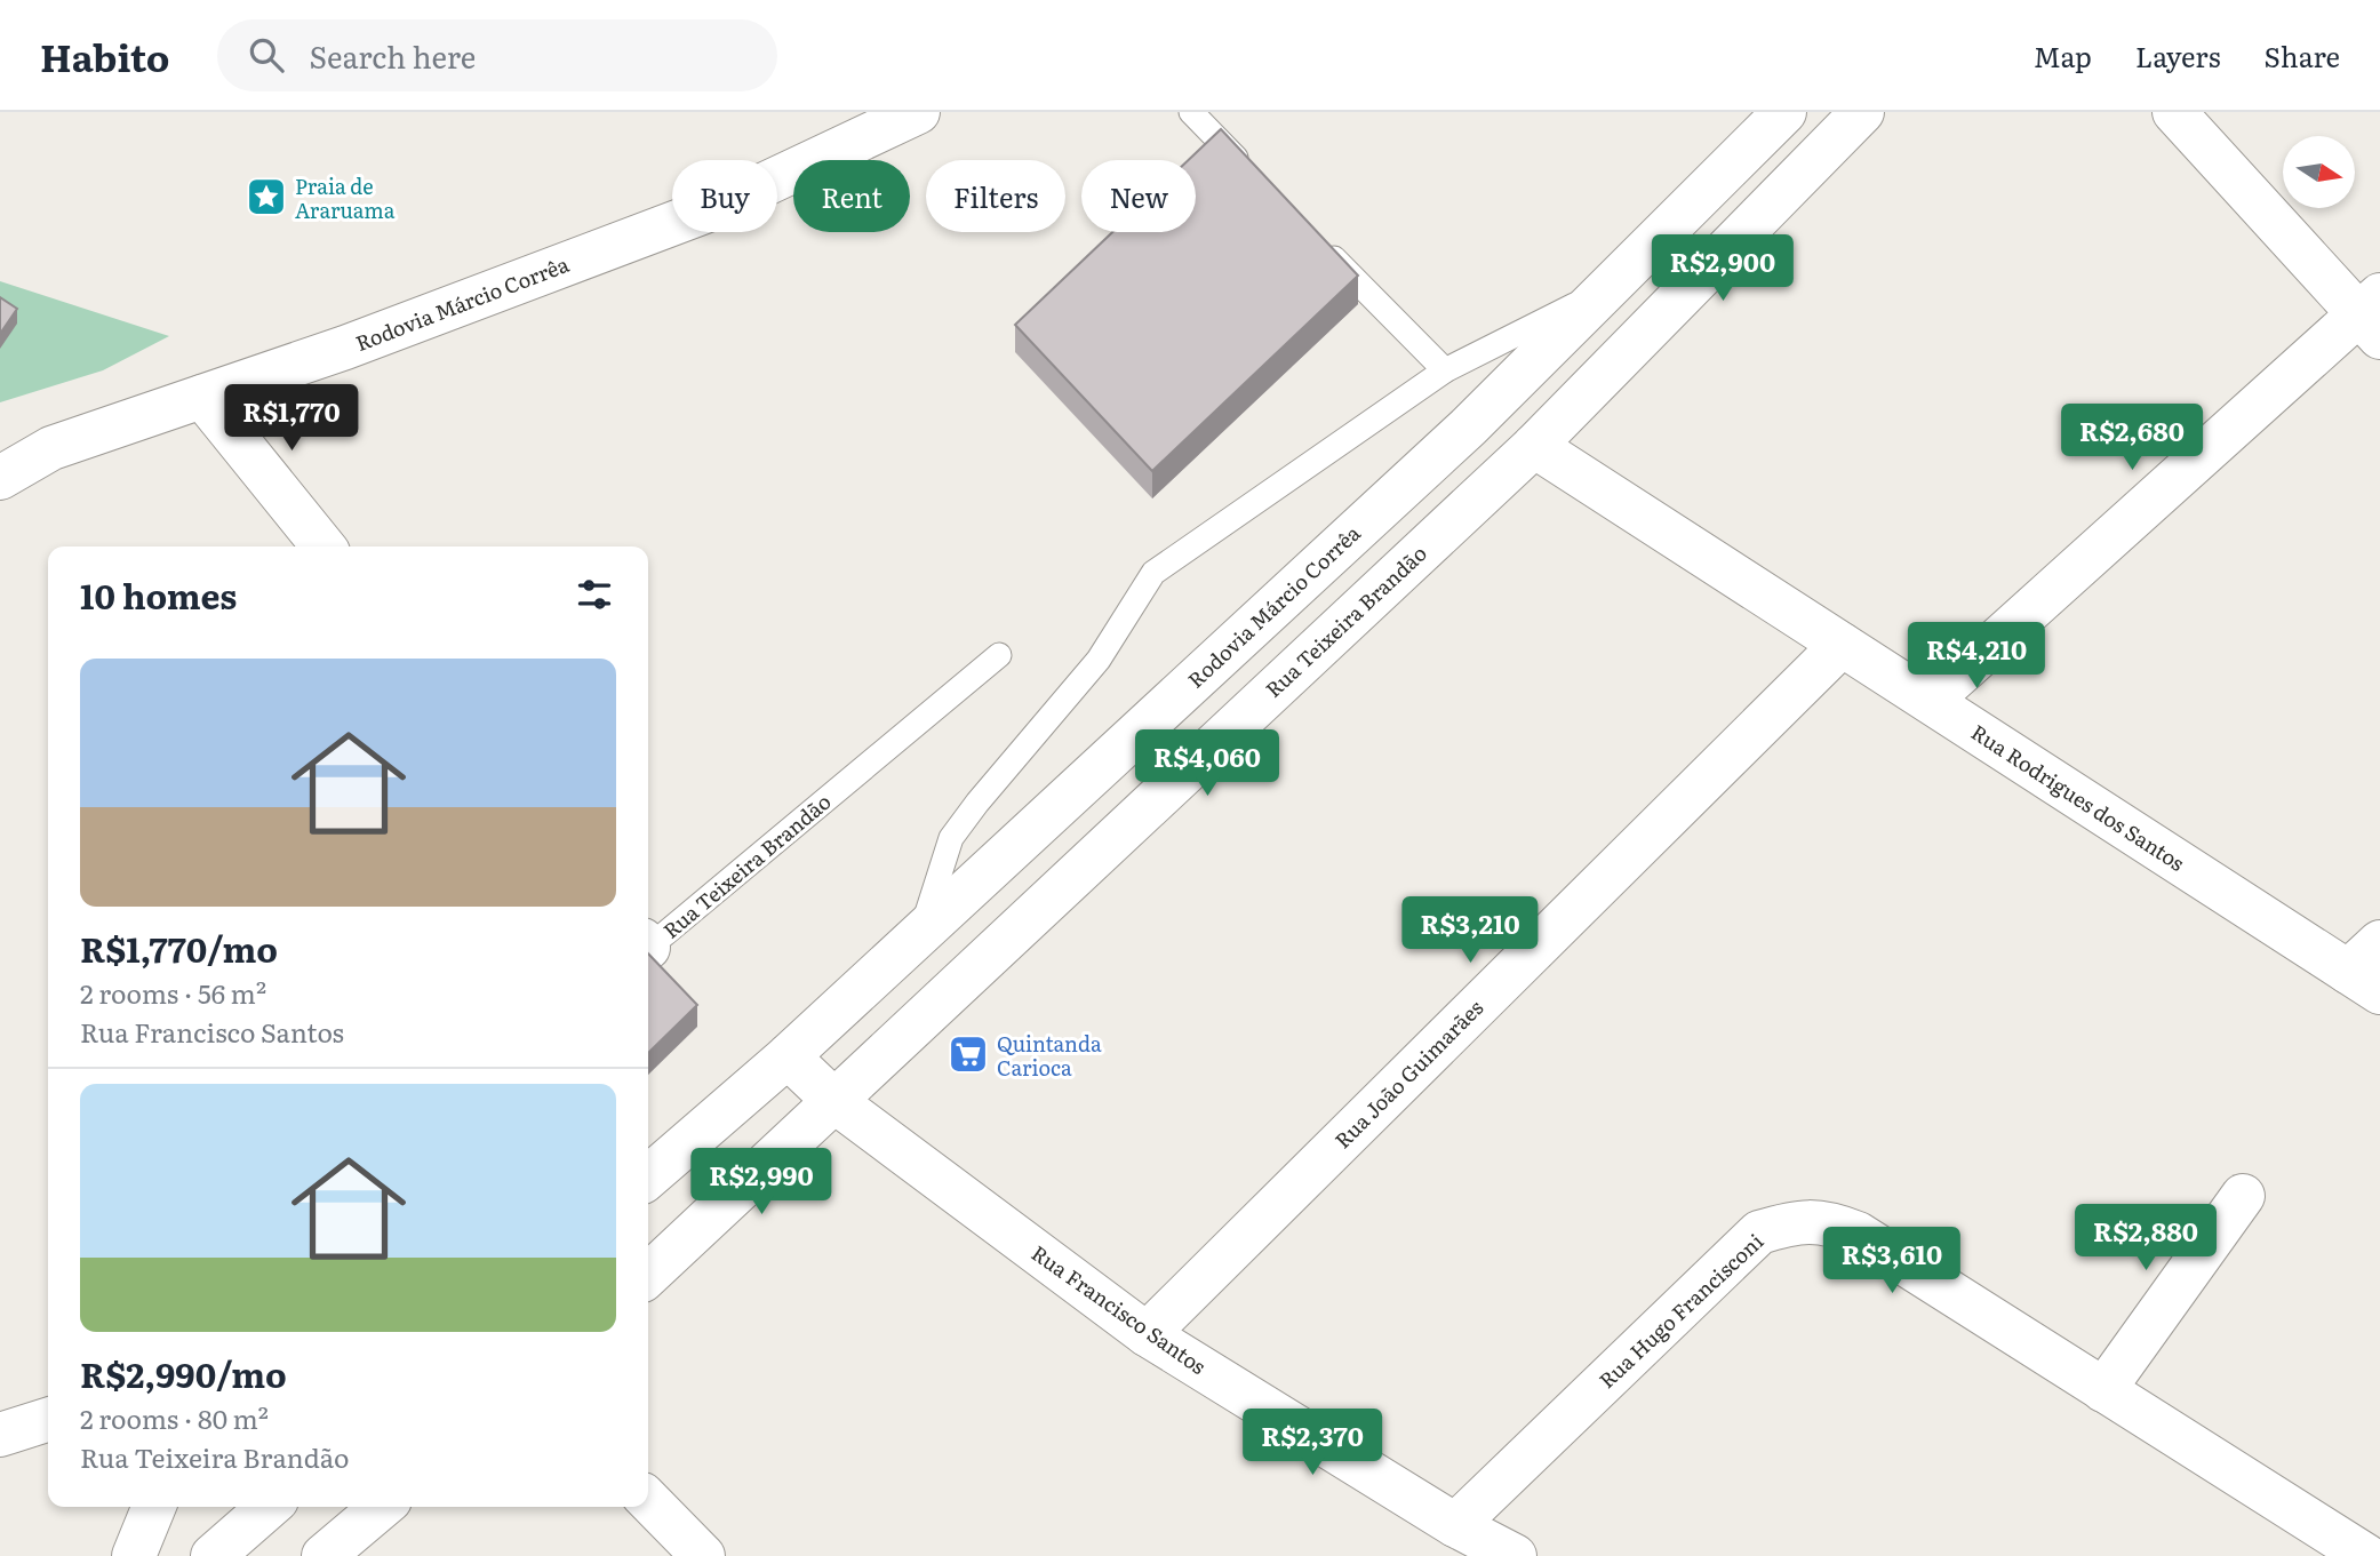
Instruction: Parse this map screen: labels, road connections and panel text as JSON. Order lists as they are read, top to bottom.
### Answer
{
  "streets": {
    "main road": [
      "Rodovia Márcio Corrêa",
      "Rua Teixeira Brandão",
      "Rua Rodrigues dos Santos",
      "Rua João Guimarães",
      "Rua Francisco Santos",
      "Rua Hugo Francisconi"
    ]
  },
  "crossings": [
    ["Rodovia Márcio Corrêa", "Rua Francisco Santos"],
    ["Rua Teixeira Brandão", "Rua Rodrigues dos Santos"],
    ["Rua Teixeira Brandão", "Rua Francisco Santos"],
    ["Rua Rodrigues dos Santos", "Rua João Guimarães"],
    ["Rua João Guimarães", "Rua Francisco Santos"],
    ["Rua Francisco Santos", "Rua Hugo Francisconi"]
  ],
  "places": {
    "place": ["Praia de Araruama"],
    "supermarket": ["Quintanda Carioca"]
  },
  "north": "right",
  "page": {
    "header": "Habito",
    "search": "Search here",
    "nav": ["Map", "Layers", "Share"],
    "chip": [
      "Buy",
      "Rent",
      "Filters",
      "New"
    ],
    "price": [
      "R$2,900",
      "R$1,770",
      "R$2,680",
      "R$4,210",
      "R$4,060",
      "R$3,210",
      "R$2,990",
      "R$2,880",
      "R$3,610",
      "R$2,370"
    ],
    "heading": "10 homes",
    "list": [
      {
        "name": "R$1,770/mo",
        "note": "2 rooms · 56 m² · Rua Francisco Santos"
      },
      {
        "name": "R$2,990/mo",
        "note": "2 rooms · 80 m² · Rua Teixeira Brandão"
      }
    ]
  }
}
